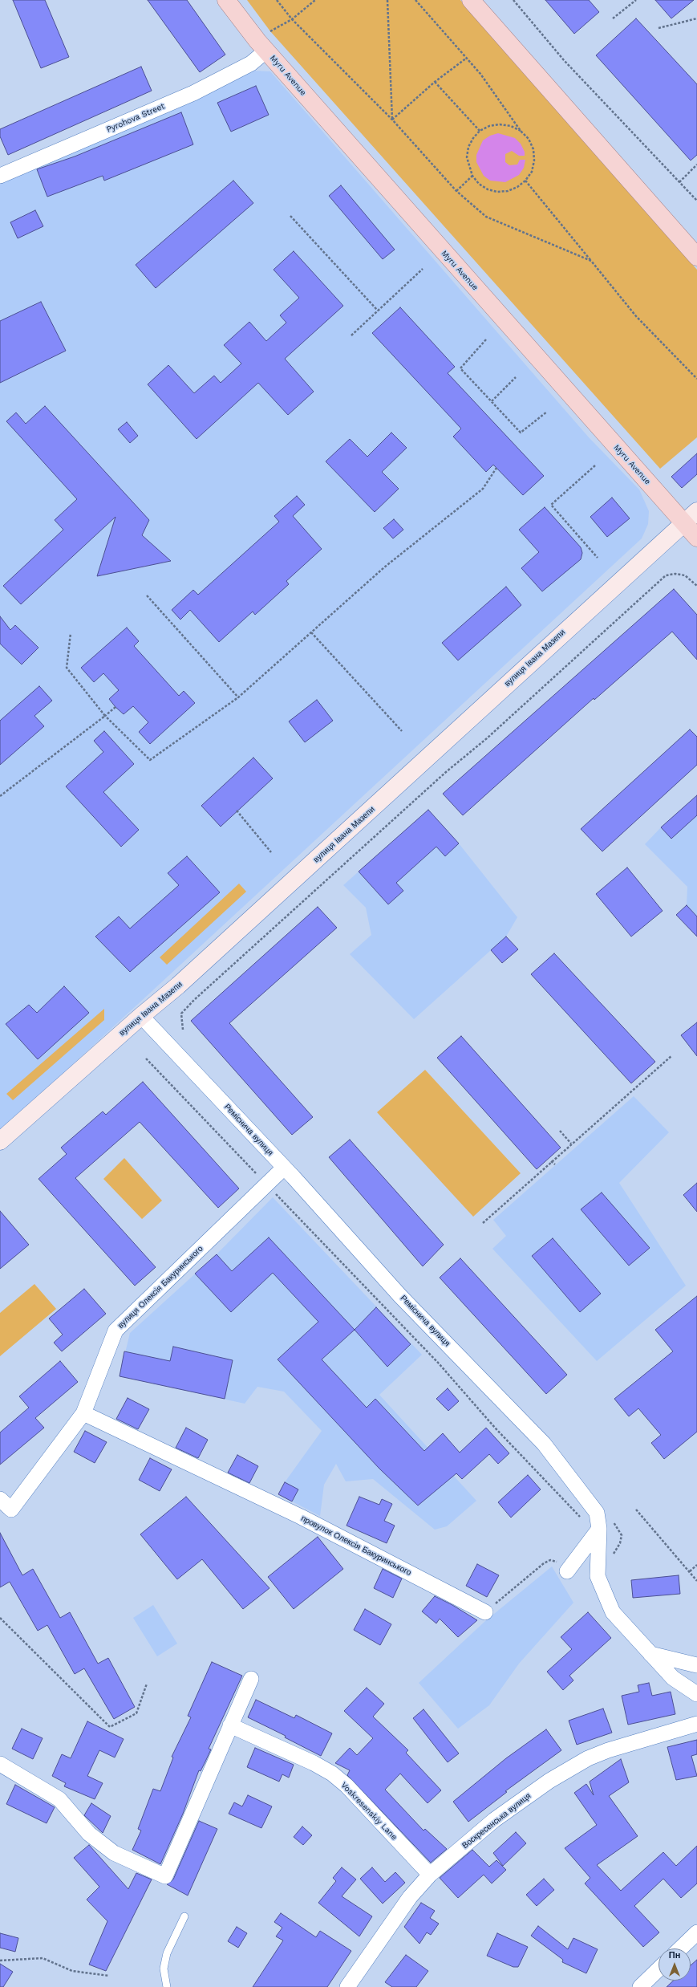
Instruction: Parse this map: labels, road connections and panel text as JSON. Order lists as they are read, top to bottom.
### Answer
{
  "streets": {
    "main road": ["Myru Avenue", "вулиця Івана Мазепи"],
    "street": [
      "Pyrohova Street",
      "Реміснича вулиця",
      "вулиця Олексія Бакуринського",
      "провулок Олексія Бакуринського",
      "Voskresenskiy Lane",
      "Воскресенська вулиця"
    ]
  },
  "crossings": [
    ["Myru Avenue", "Pyrohova Street"],
    ["Myru Avenue", "вулиця Івана Мазепи"],
    ["вулиця Івана Мазепи", "Реміснича вулиця"],
    ["Реміснича вулиця", "вулиця Олексія Бакуринського"],
    ["вулиця Олексія Бакуринського", "провулок Олексія Бакуринського"],
    ["Voskresenskiy Lane", "Воскресенська вулиця"]
  ],
  "north": "top"
}
